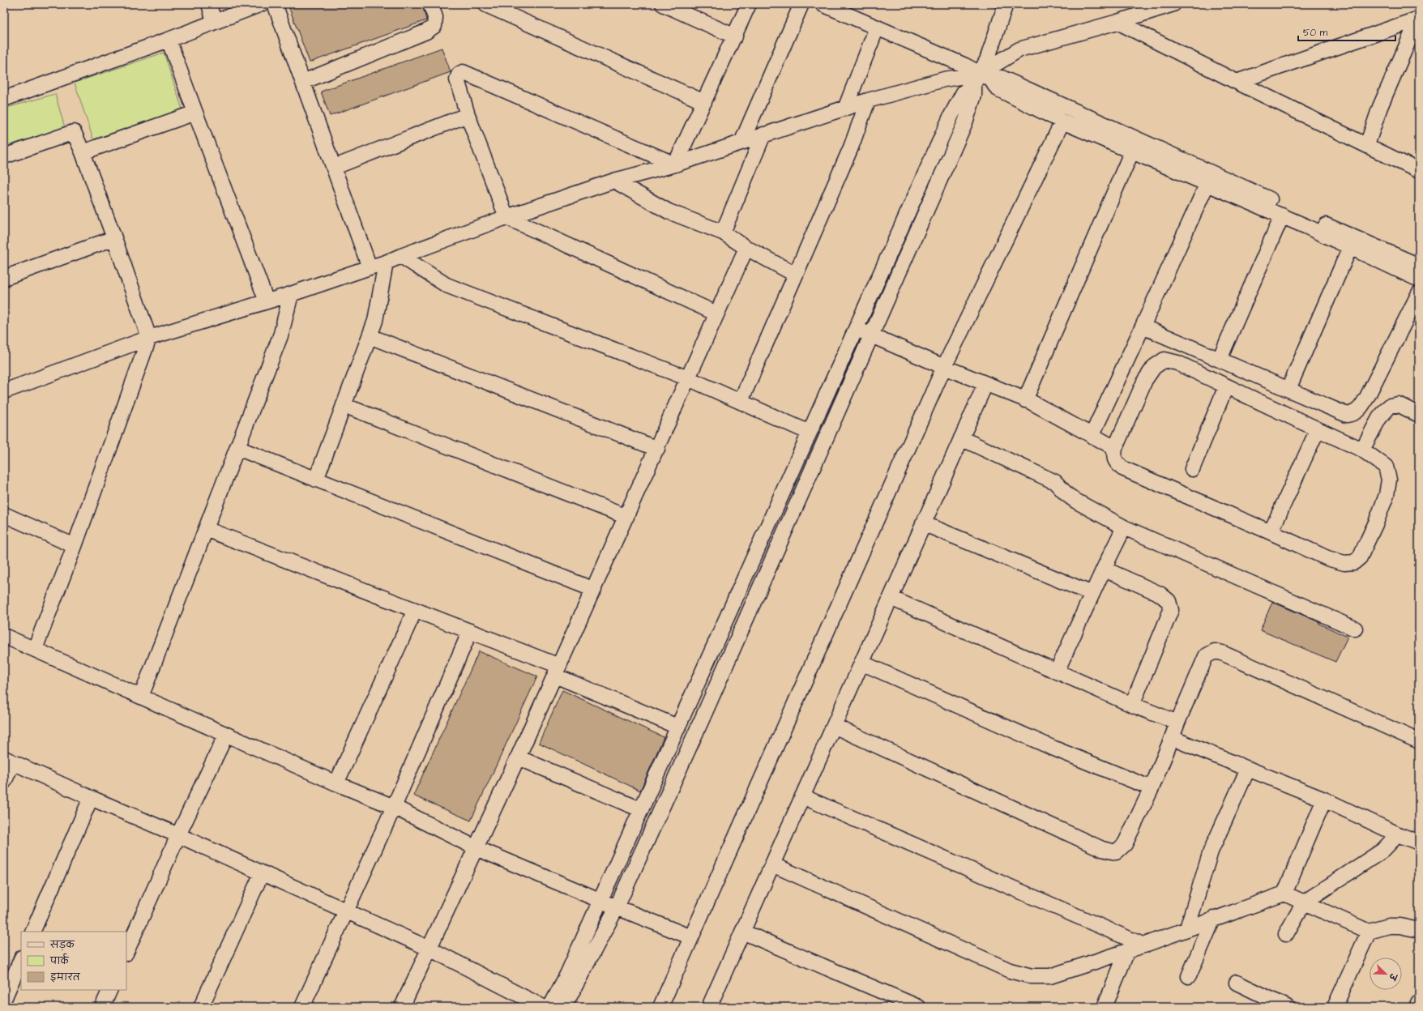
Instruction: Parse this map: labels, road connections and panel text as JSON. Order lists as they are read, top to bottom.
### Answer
{
  "legend": ["सड़क", "पार्क", "इमारत"],
  "scale_bar": "50 m",
  "north": "bottom right"
}
